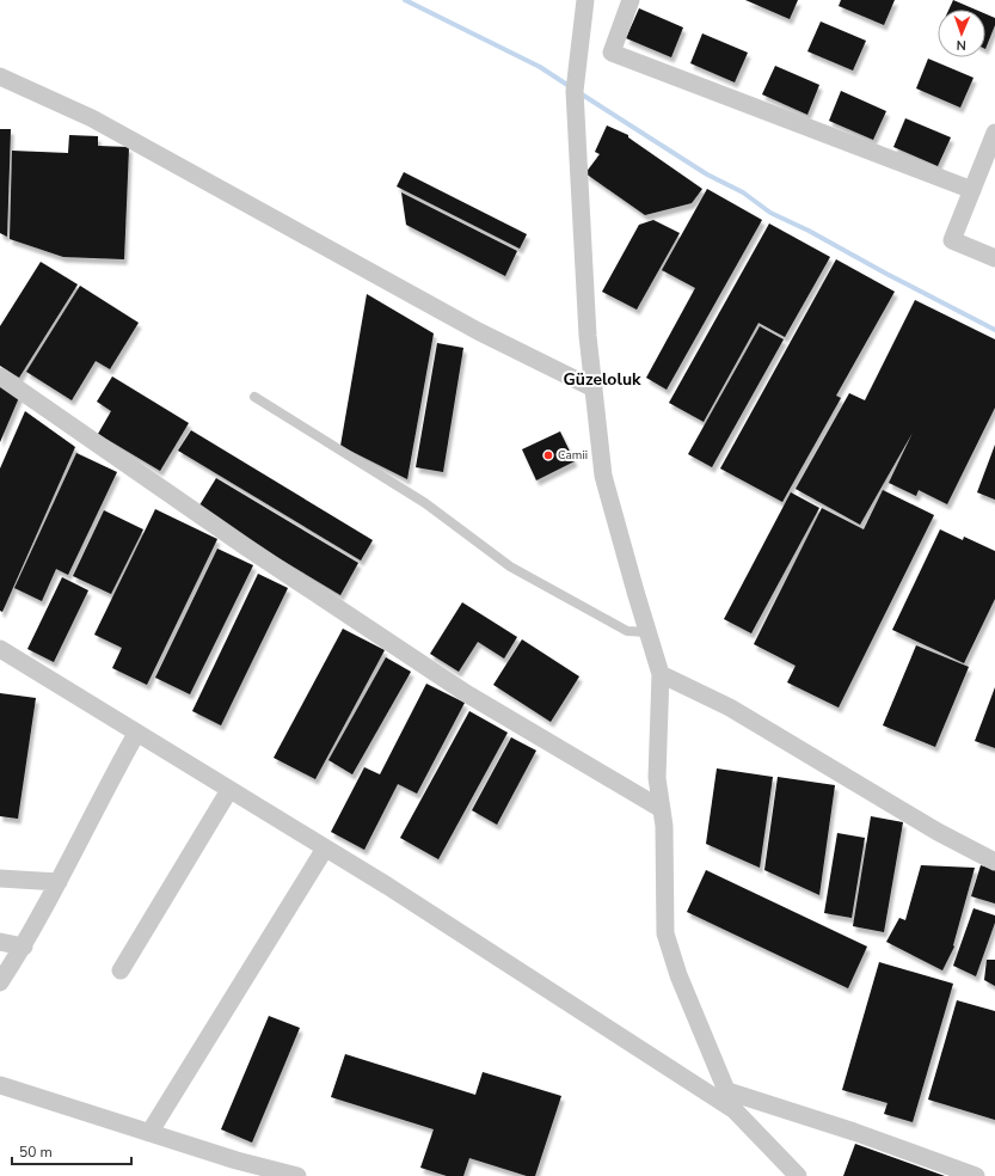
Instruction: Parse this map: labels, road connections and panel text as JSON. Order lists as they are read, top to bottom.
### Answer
{
  "districts": ["Güzeloluk"],
  "places": ["Camii"],
  "scale_bar": "50 m",
  "north": "bottom"
}
